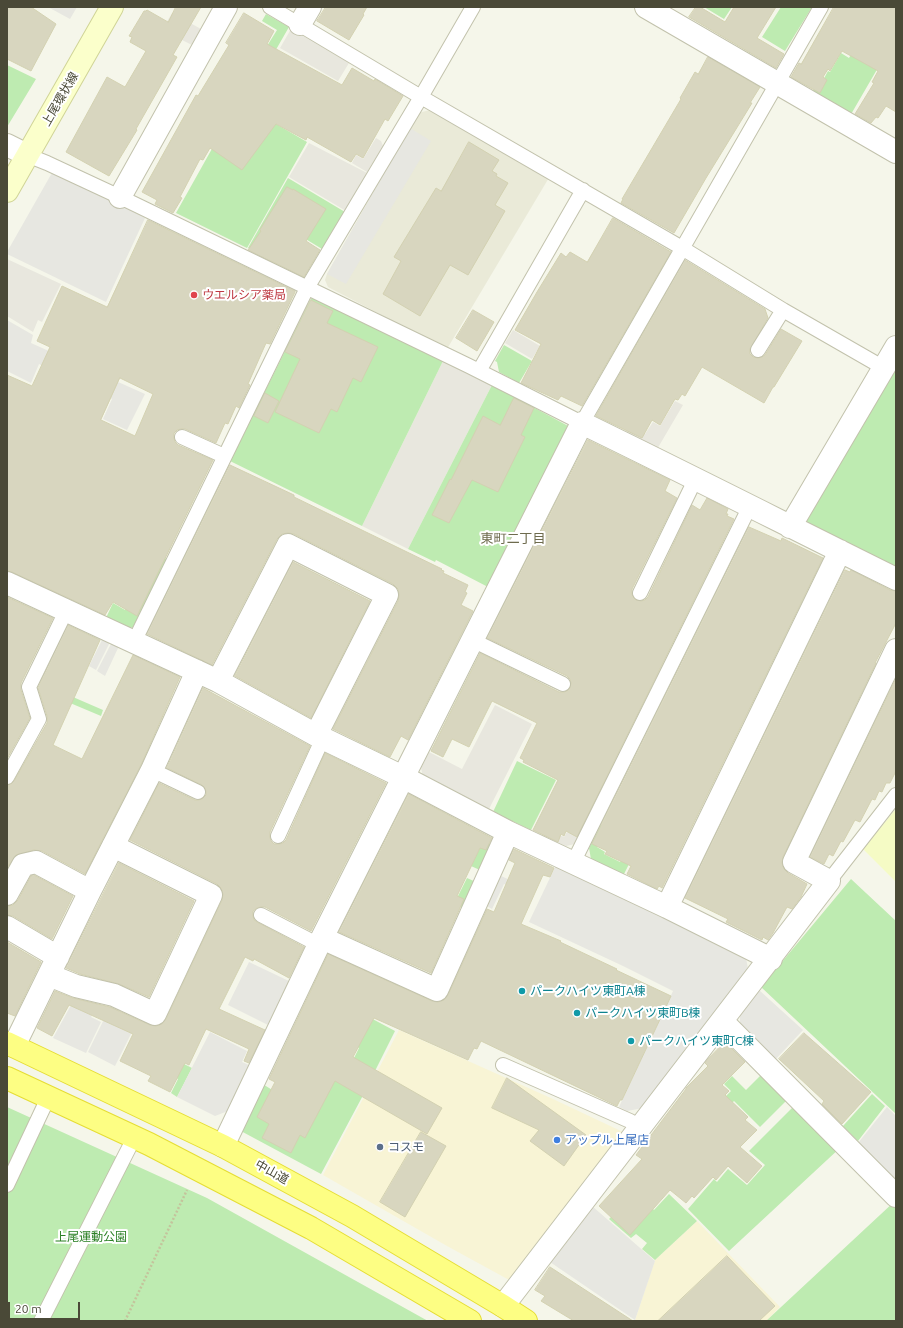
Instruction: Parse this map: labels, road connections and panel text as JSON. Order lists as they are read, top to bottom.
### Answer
{
  "streets": {
    "highway": ["中山道"],
    "main road": ["上尾環状線"]
  },
  "districts": ["東町二丁目"],
  "parks": ["上尾運動公園"],
  "places": [
    "ウエルシア薬局",
    "パークハイツ東町A棟",
    "パークハイツ東町B棟",
    "パークハイツ東町C棟",
    "アップル上尾店",
    "コスモ"
  ],
  "scale_bar": "20 m"
}
